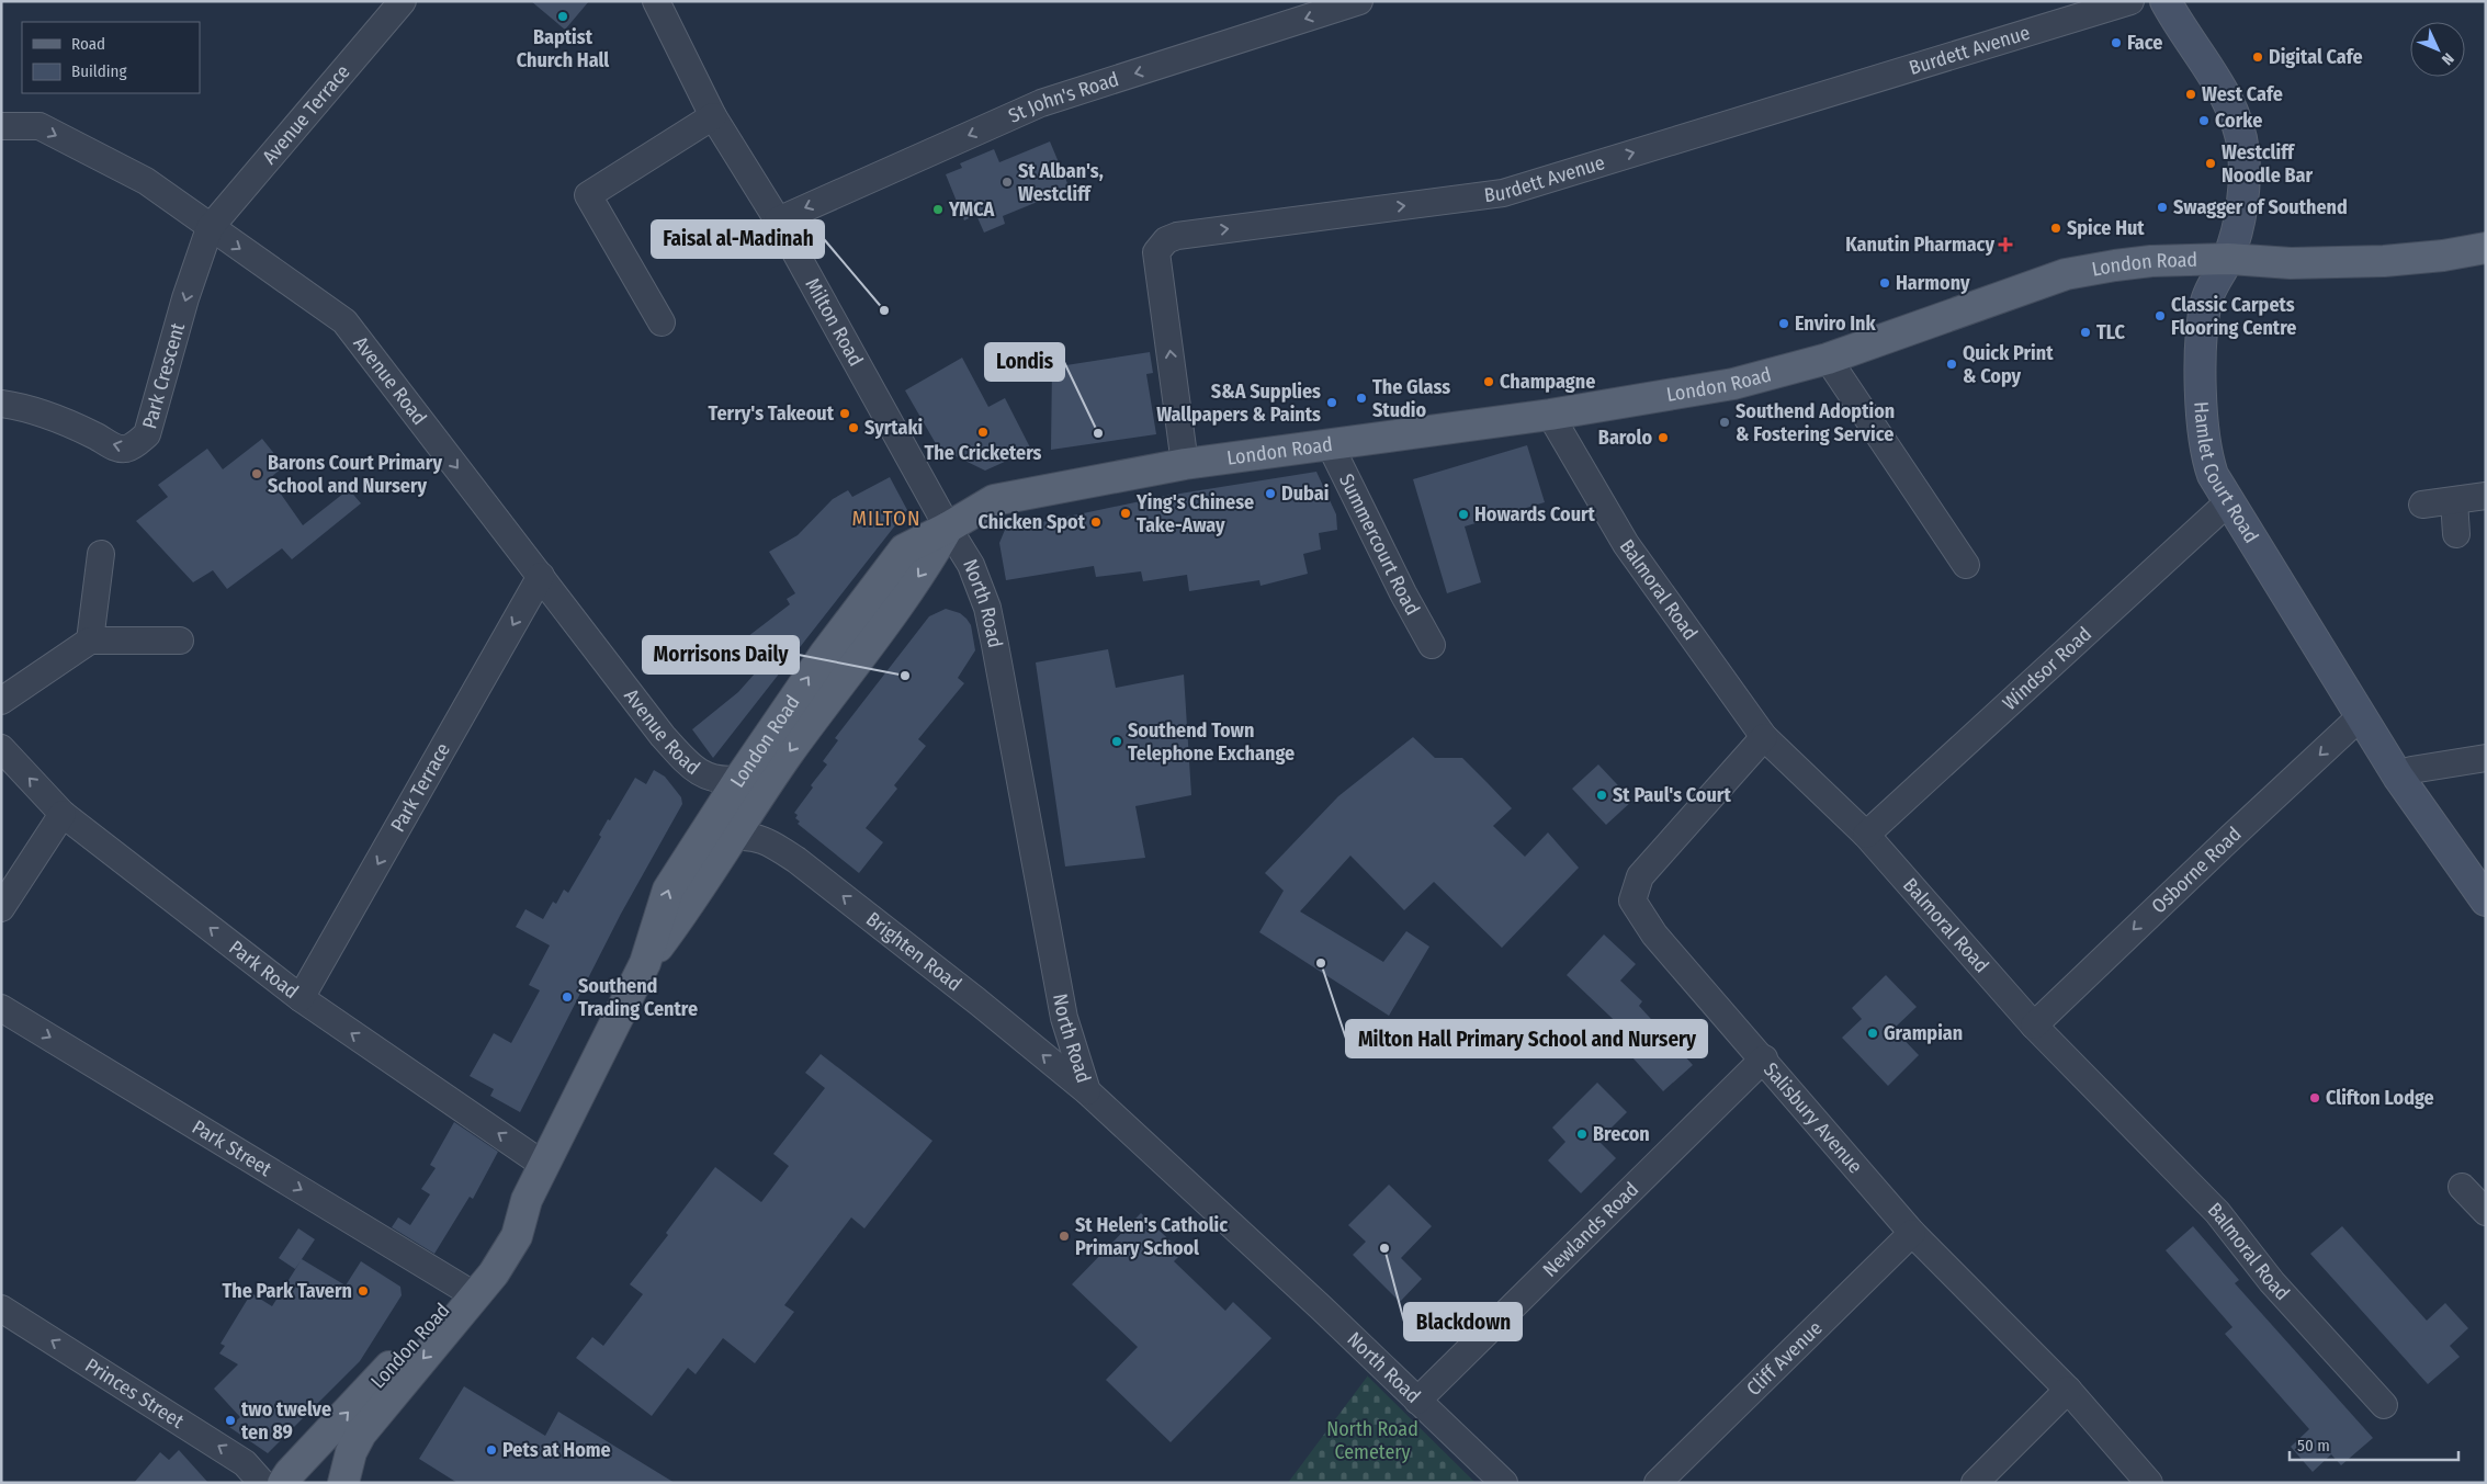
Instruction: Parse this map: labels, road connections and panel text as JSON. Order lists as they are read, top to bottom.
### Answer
{
  "streets": {
    "main road": ["London Road"],
    "street": [
      "Burdett Avenue",
      "St John's Road",
      "Avenue Terrace",
      "Milton Road",
      "Park Crescent",
      "Avenue Road",
      "Hamlet Court Road",
      "Summercourt Road",
      "Balmoral Road",
      "North Road",
      "Windsor Road",
      "Park Terrace",
      "Osborne Road",
      "Brighten Road",
      "Park Road",
      "Salisbury Avenue",
      "Park Street",
      "Newlands Road",
      "Cliff Avenue",
      "Princes Street"
    ]
  },
  "crossings": [
    ["Burdett Avenue", "London Road"],
    ["St John's Road", "Milton Road"],
    ["Avenue Terrace", "Park Crescent"],
    ["Avenue Terrace", "Avenue Road"],
    ["London Road", "Milton Road"],
    ["London Road", "Avenue Road"],
    ["London Road", "Hamlet Court Road"],
    ["London Road", "Summercourt Road"],
    ["London Road", "Balmoral Road"],
    ["London Road", "North Road"],
    ["London Road", "Brighten Road"],
    ["London Road", "Park Road"],
    ["London Road", "Park Street"],
    ["Milton Road", "North Road"],
    ["Park Crescent", "Avenue Road"],
    ["Avenue Road", "Park Terrace"],
    ["Hamlet Court Road", "Windsor Road"],
    ["Hamlet Court Road", "Osborne Road"],
    ["Balmoral Road", "Windsor Road"],
    ["Balmoral Road", "Osborne Road"],
    ["Balmoral Road", "Salisbury Avenue"],
    ["North Road", "Brighten Road"],
    ["North Road", "Newlands Road"],
    ["Park Terrace", "Park Road"],
    ["Salisbury Avenue", "Newlands Road"],
    ["Salisbury Avenue", "Cliff Avenue"]
  ],
  "one_way": [
    "Burdett Avenue",
    "St John's Road",
    "Avenue Road",
    "Park Terrace",
    "Osborne Road",
    "Brighten Road",
    "Park Road",
    "Park Street",
    "Princes Street"
  ],
  "districts": ["MILTON"],
  "parks": ["North Road Cemetery"],
  "places": {
    "other": [
      "Baptist Church Hall",
      "Face",
      "Digital Cafe",
      "West Cafe",
      "Corke",
      "Westcliff Noodle Bar",
      "St Alban's, Westcliff",
      "Swagger of Southend",
      "YMCA",
      "Spice Hut",
      "Harmony",
      "Faisal al-Madinah",
      "Classic Carpets Flooring Centre",
      "Enviro Ink",
      "TLC",
      "Quick Print & Copy",
      "Champagne",
      "The Glass Studio",
      "S&A Supplies Wallpapers & Paints",
      "Terry's Takeout",
      "Southend Adoption & Fostering Service",
      "Syrtaki",
      "The Cricketers",
      "Londis",
      "Barolo",
      "Barons Court Primary School and Nursery",
      "Dubai",
      "Ying's Chinese Take-Away",
      "Howards Court",
      "Chicken Spot",
      "Morrisons Daily",
      "Southend Town Telephone Exchange",
      "St Paul's Court",
      "Milton Hall Primary School and Nursery",
      "Southend Trading Centre",
      "Grampian",
      "Clifton Lodge",
      "Brecon",
      "St Helen's Catholic Primary School",
      "Blackdown",
      "The Park Tavern",
      "two twelve ten 89",
      "Pets at Home"
    ],
    "health": ["Kanutin Pharmacy"]
  },
  "legend": ["Road", "Building"],
  "scale_bar": "50 m",
  "north": "bottom right"
}
